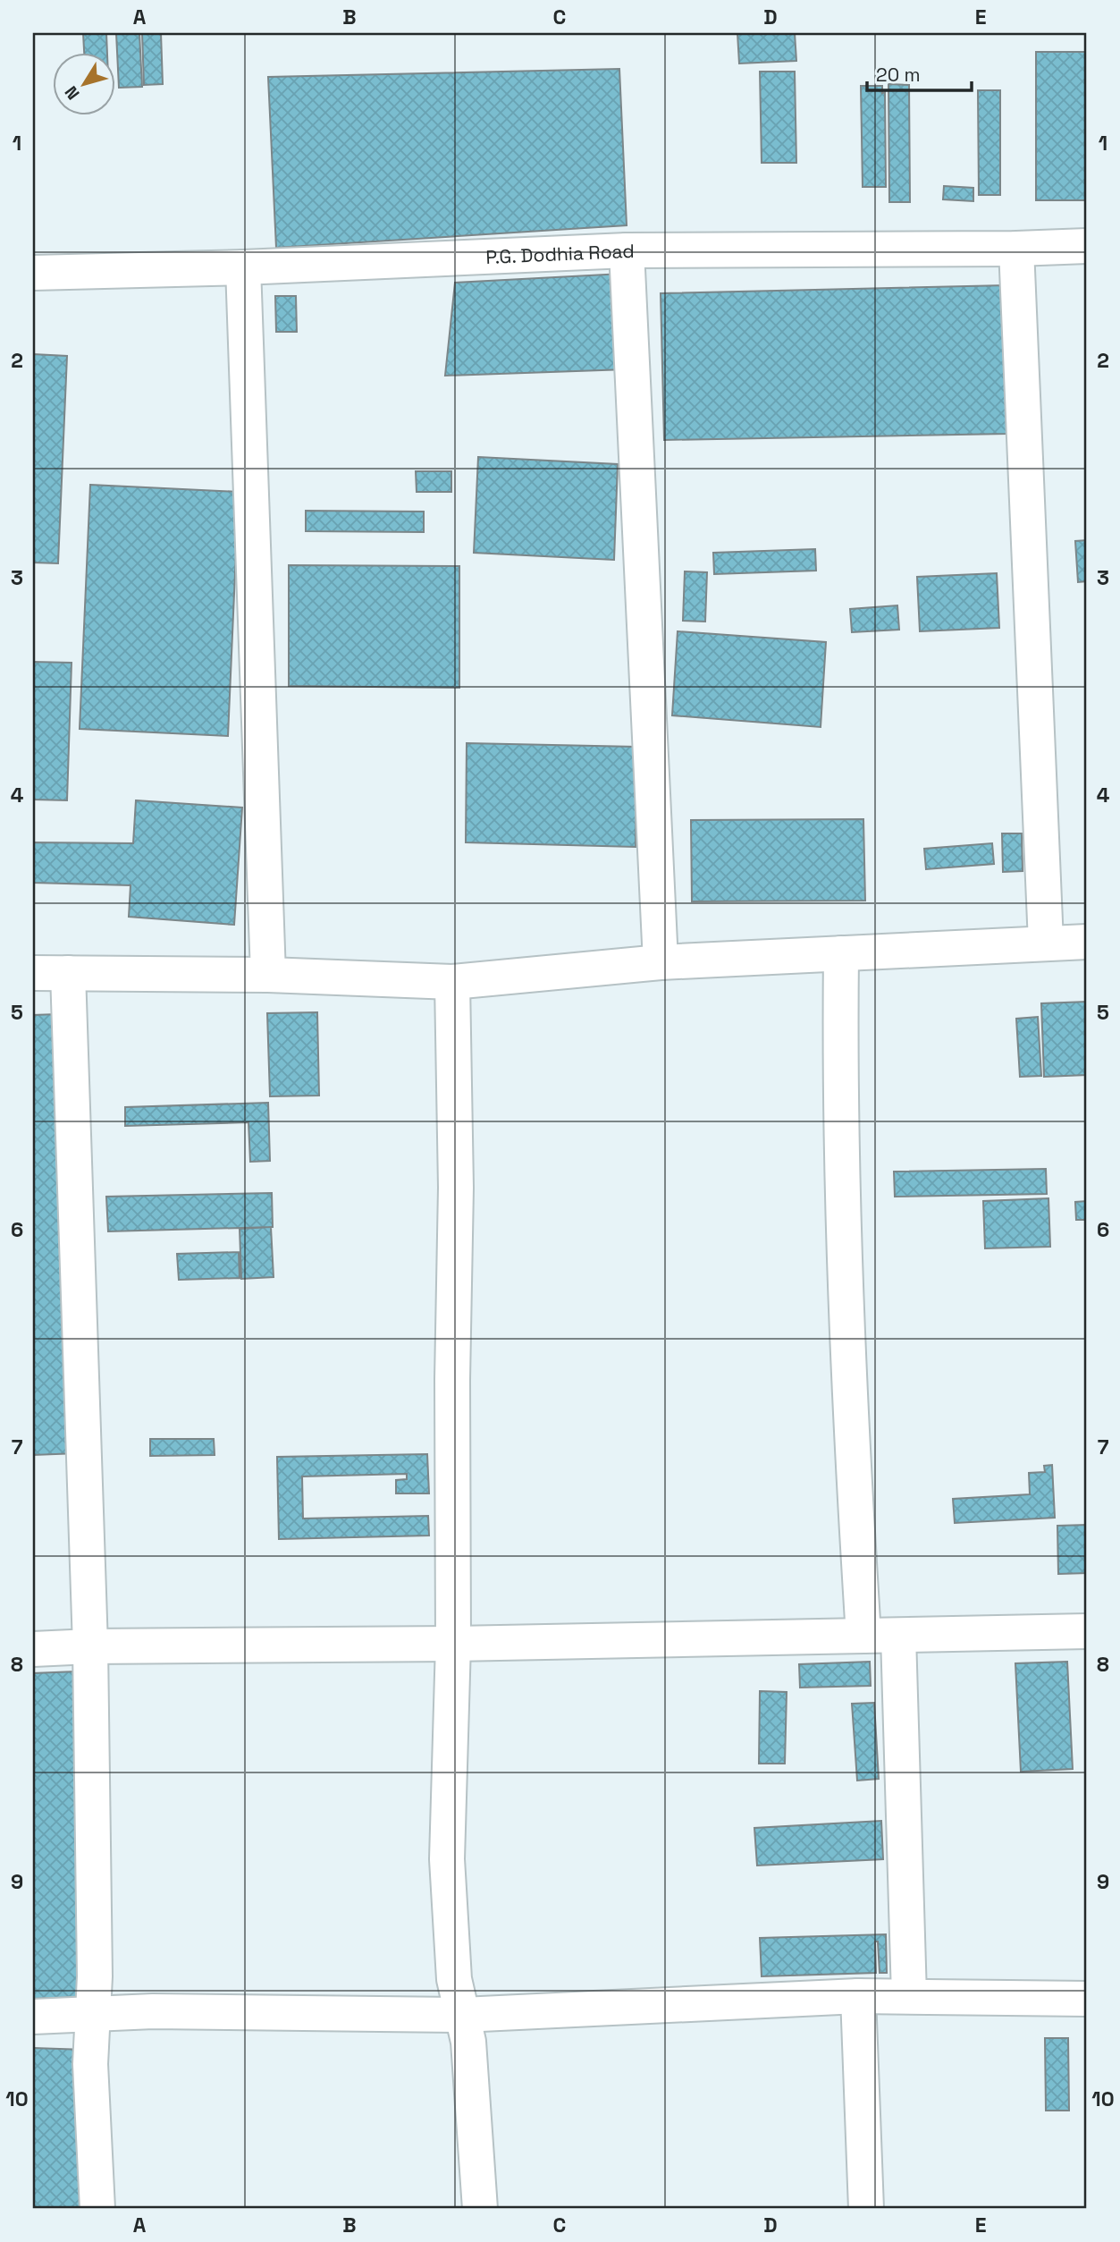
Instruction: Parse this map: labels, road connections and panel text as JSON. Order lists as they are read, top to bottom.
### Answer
{
  "streets": {
    "street": ["P.G. Dodhia Road"]
  },
  "scale_bar": "20 m",
  "north": "bottom left",
  "grid": {
    "columns": [
      "A",
      "B",
      "C",
      "D",
      "E"
    ],
    "rows": [
      "1",
      "2",
      "3",
      "4",
      "5",
      "6",
      "7",
      "8",
      "9",
      "10"
    ]
  }
}
